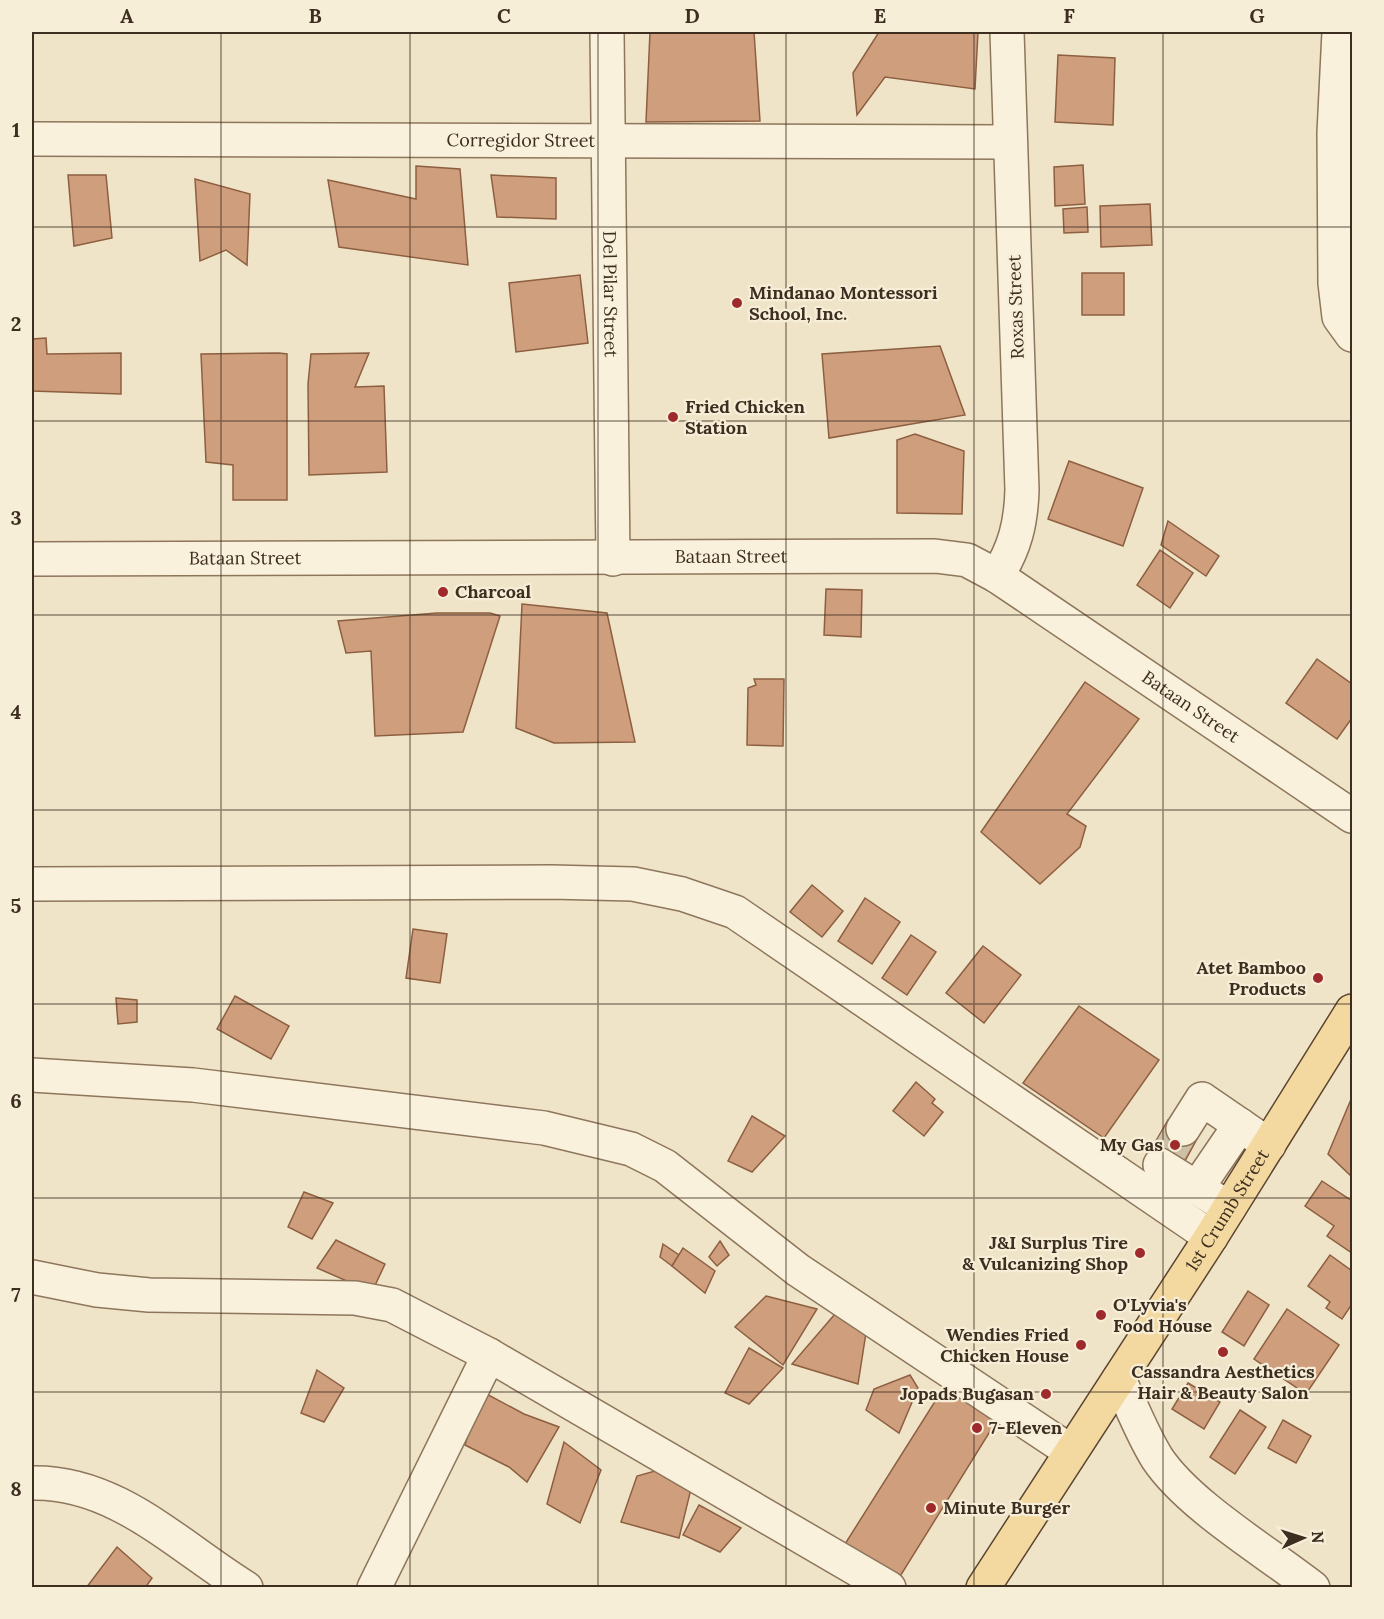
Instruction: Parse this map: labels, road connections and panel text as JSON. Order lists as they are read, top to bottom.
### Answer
{
  "streets": {
    "main road": ["1st Crumb Street"],
    "street": [
      "Corregidor Street",
      "Del Pilar Street",
      "Roxas Street",
      "Bataan Street"
    ]
  },
  "crossings": [
    ["Corregidor Street", "Del Pilar Street"],
    ["Corregidor Street", "Roxas Street"],
    ["Del Pilar Street", "Bataan Street"],
    ["Roxas Street", "Bataan Street"]
  ],
  "places": [
    "Mindanao Montessori School, Inc.",
    "Fried Chicken Station",
    "Charcoal",
    "Atet Bamboo Products",
    "My Gas",
    "J&I Surplus Tire & Vulcanizing Shop",
    "O'Lyvia's Food House",
    "Wendies Fried Chicken House",
    "Cassandra Aesthetics Hair & Beauty Salon",
    "Jopads Bugasan",
    "7-Eleven",
    "Minute Burger"
  ],
  "north": "right",
  "grid": {
    "columns": [
      "A",
      "B",
      "C",
      "D",
      "E",
      "F",
      "G"
    ],
    "rows": [
      "1",
      "2",
      "3",
      "4",
      "5",
      "6",
      "7",
      "8"
    ]
  }
}
